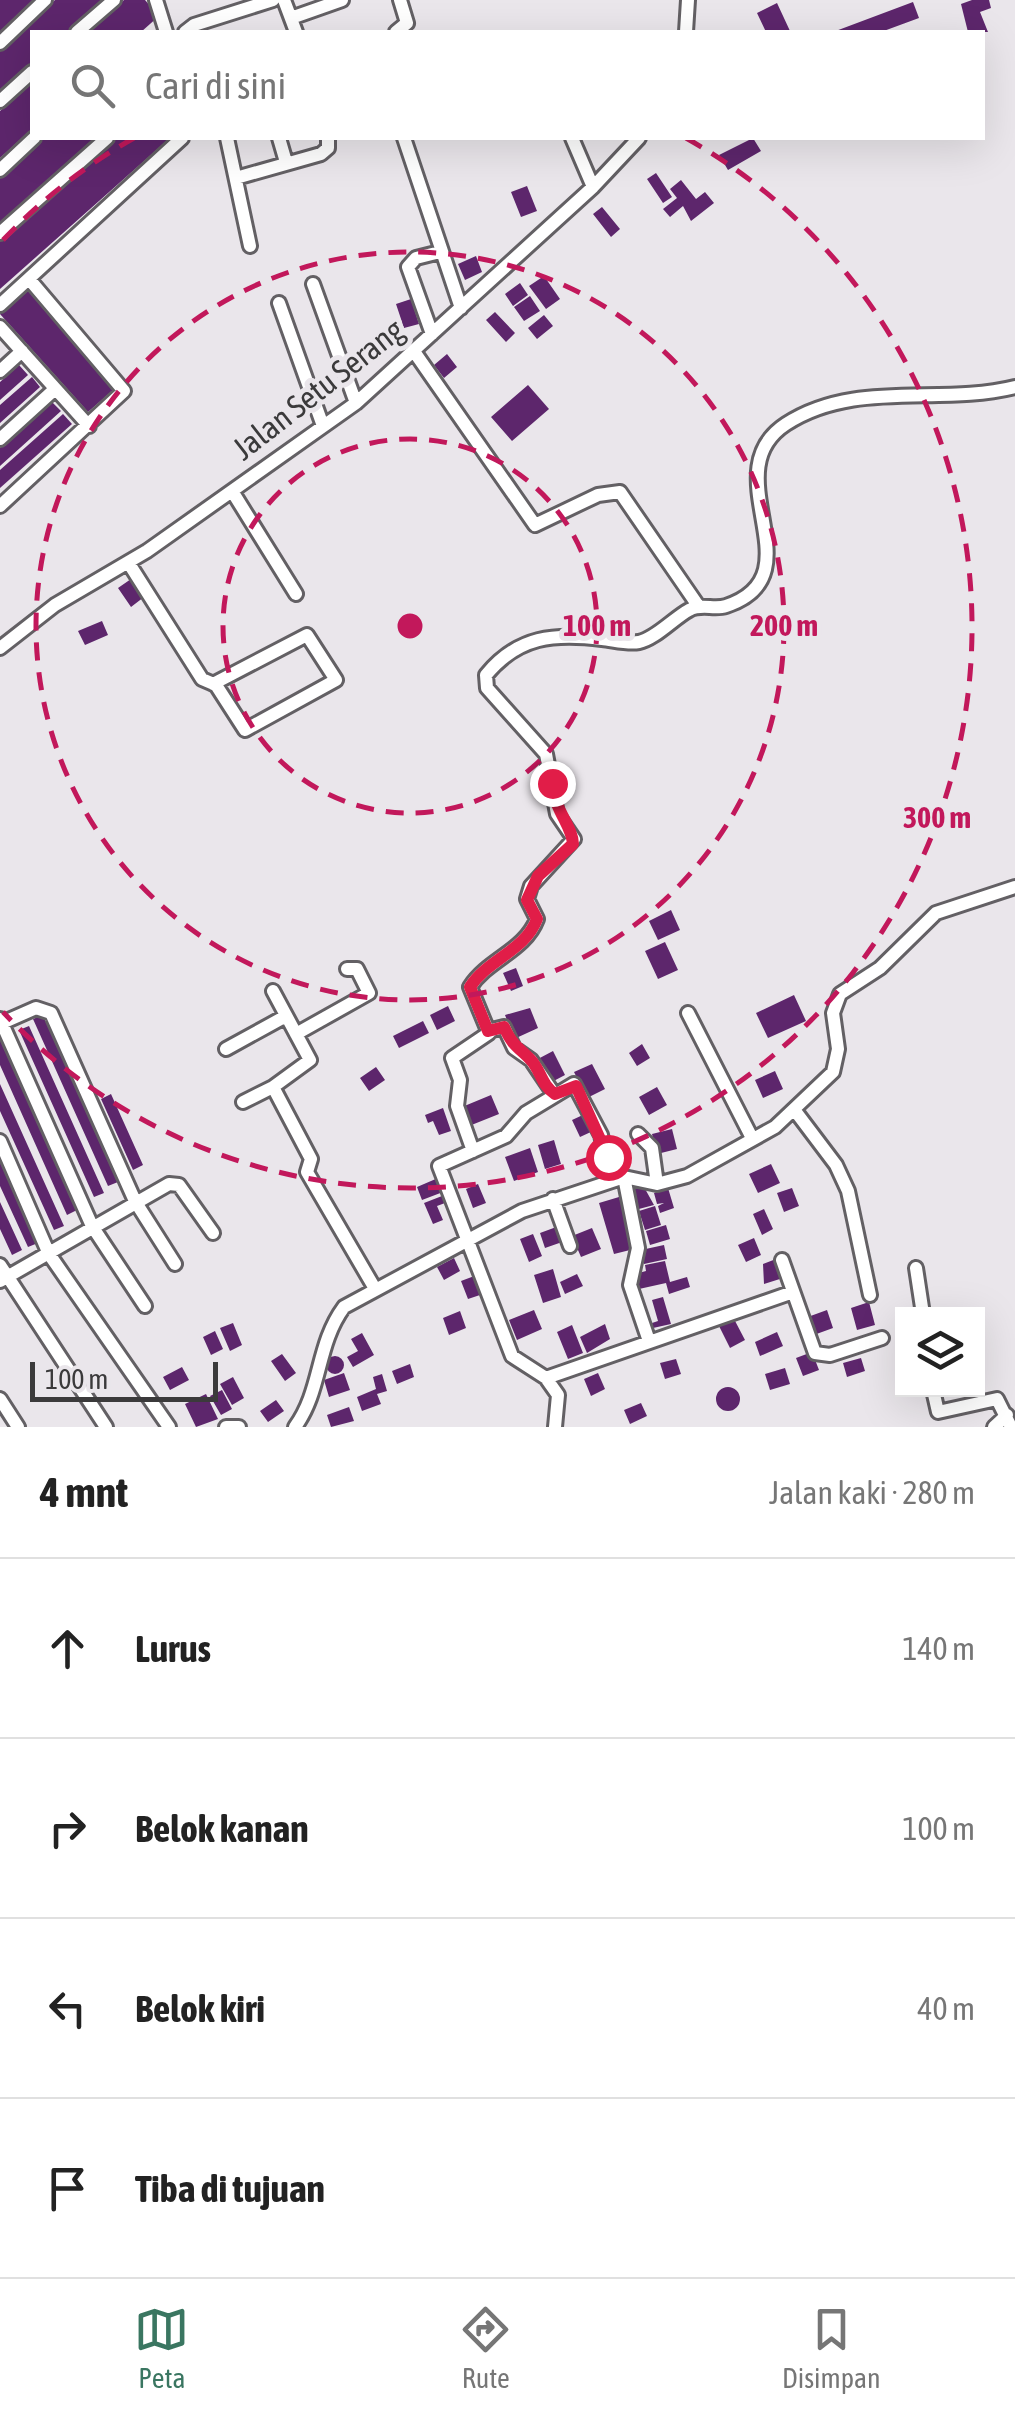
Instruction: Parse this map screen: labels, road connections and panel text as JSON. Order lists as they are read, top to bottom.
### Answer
{
  "streets": {
    "street": ["Jalan Setu Serang"]
  },
  "scale_bar": "100 m",
  "page": {
    "search": "Cari di sini",
    "scale": "100 m",
    "heading": ["4 mnt", "Jalan kaki · 280 m"],
    "list": [
      ["Lurus", "140 m"],
      ["Belok kanan", "100 m"],
      ["Belok kiri", "40 m"],
      "Tiba di tujuan"
    ],
    "nav": ["Peta", "Rute", "Disimpan"]
  },
  "rings": ["100 m", "200 m", "300 m"]
}
